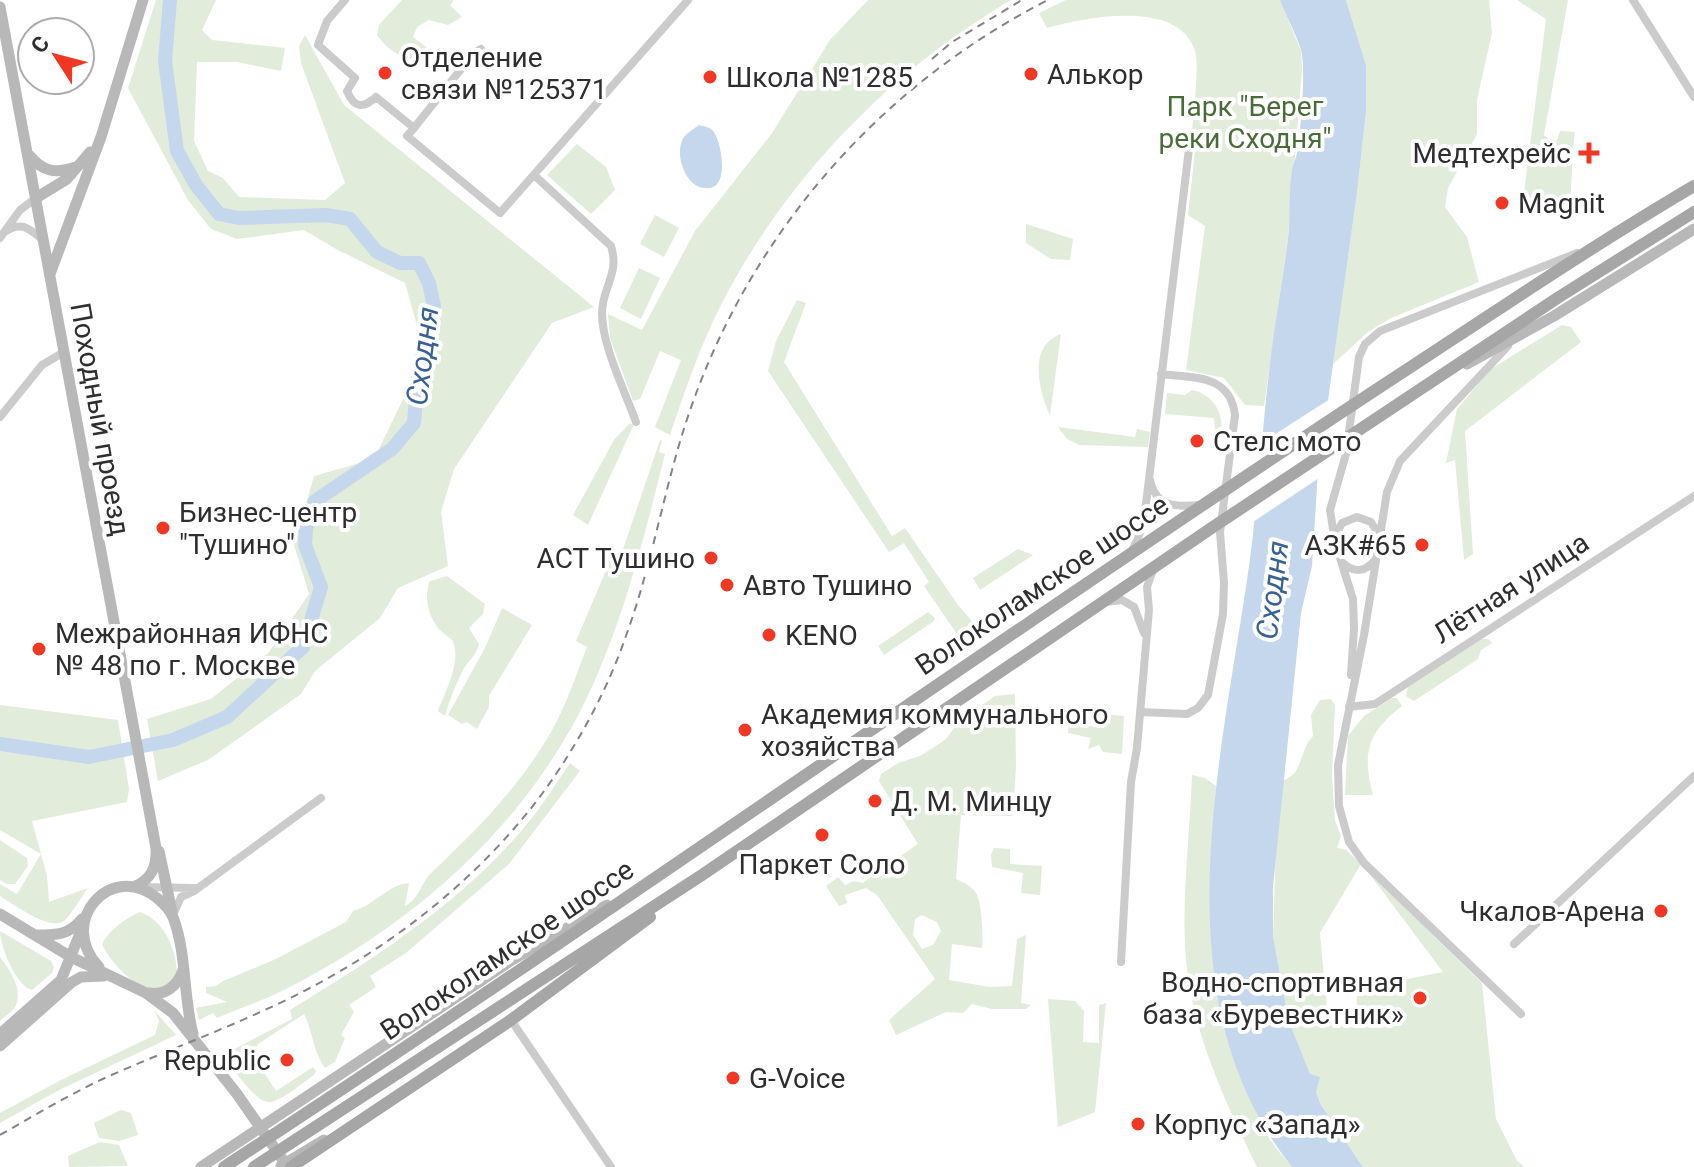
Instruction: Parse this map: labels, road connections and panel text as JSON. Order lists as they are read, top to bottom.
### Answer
{
  "streets": {
    "main road": ["Походный проезд", "Волоколамское шоссе"],
    "street": ["Лётная улица"]
  },
  "water": ["Сходня"],
  "parks": ["Парк \"Берег реки Сходня\""],
  "places": {
    "other": [
      "Отделение связи №125371",
      "Алькор",
      "Школа №1285",
      "Magnit",
      "Стелс мото",
      "Бизнес-центр \"Тушино\"",
      "АЗК#65",
      "АСТ Тушино",
      "Авто Тушино",
      "KENO",
      "Межрайонная ИФНС № 48 по г. Москве",
      "Академия коммунального хозяйства",
      "Д. М. Минцу",
      "Паркет Соло",
      "Чкалов-Арена",
      "Водно-спортивная база «Буревестник»",
      "Republic",
      "G-Voice",
      "Корпус «Запад»"
    ],
    "health": ["Медтехрейс"]
  },
  "north": "top left"
}
